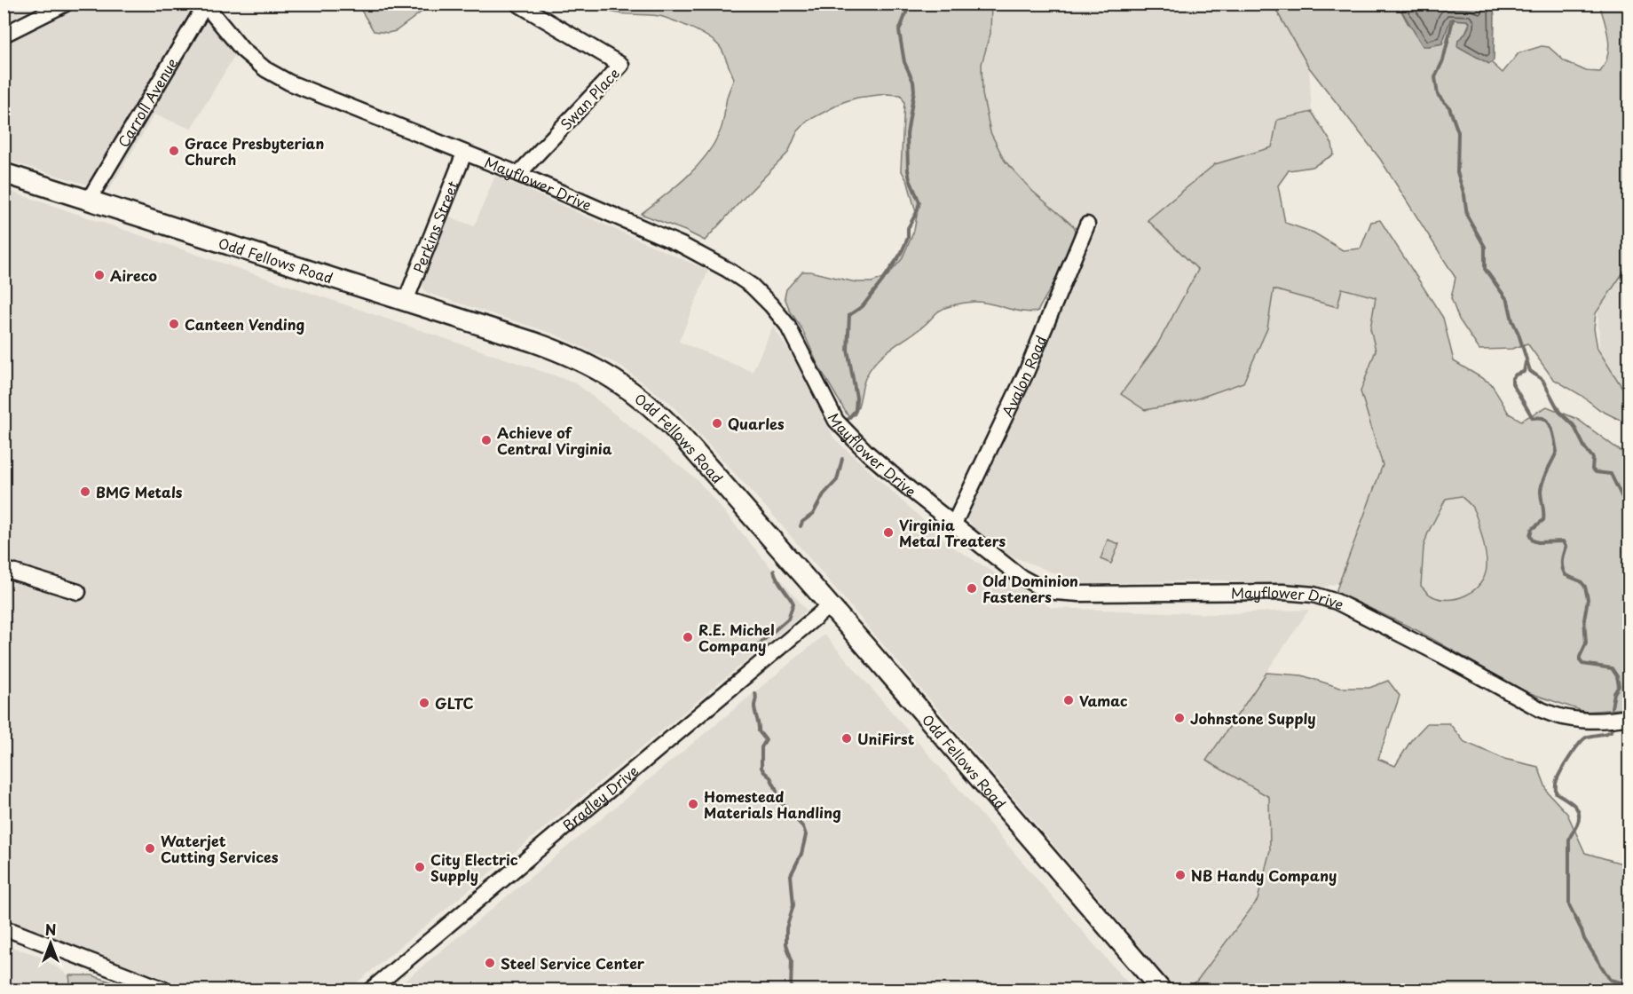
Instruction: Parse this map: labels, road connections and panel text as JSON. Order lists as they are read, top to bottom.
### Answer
{
  "streets": {
    "main road": ["Odd Fellows Road"],
    "street": [
      "Swan Place",
      "Carroll Avenue",
      "Mayflower Drive",
      "Perkins Street",
      "Avalon Road",
      "Bradley Drive"
    ]
  },
  "crossings": [
    ["Swan Place", "Mayflower Drive"],
    ["Carroll Avenue", "Mayflower Drive"],
    ["Carroll Avenue", "Odd Fellows Road"],
    ["Mayflower Drive", "Perkins Street"],
    ["Mayflower Drive", "Avalon Road"],
    ["Perkins Street", "Odd Fellows Road"],
    ["Odd Fellows Road", "Bradley Drive"]
  ],
  "places": [
    "Grace Presbyterian Church",
    "Aireco",
    "Canteen Vending",
    "Quarles",
    "Achieve of Central Virginia",
    "BMG Metals",
    "Virginia Metal Treaters",
    "Old Dominion Fasteners",
    "R.E. Michel Company",
    "Vamac",
    "GLTC",
    "Johnstone Supply",
    "UniFirst",
    "Homestead Materials Handling",
    "Waterjet Cutting Services",
    "City Electric Supply",
    "NB Handy Company",
    "Steel Service Center"
  ],
  "north": "top"
}
